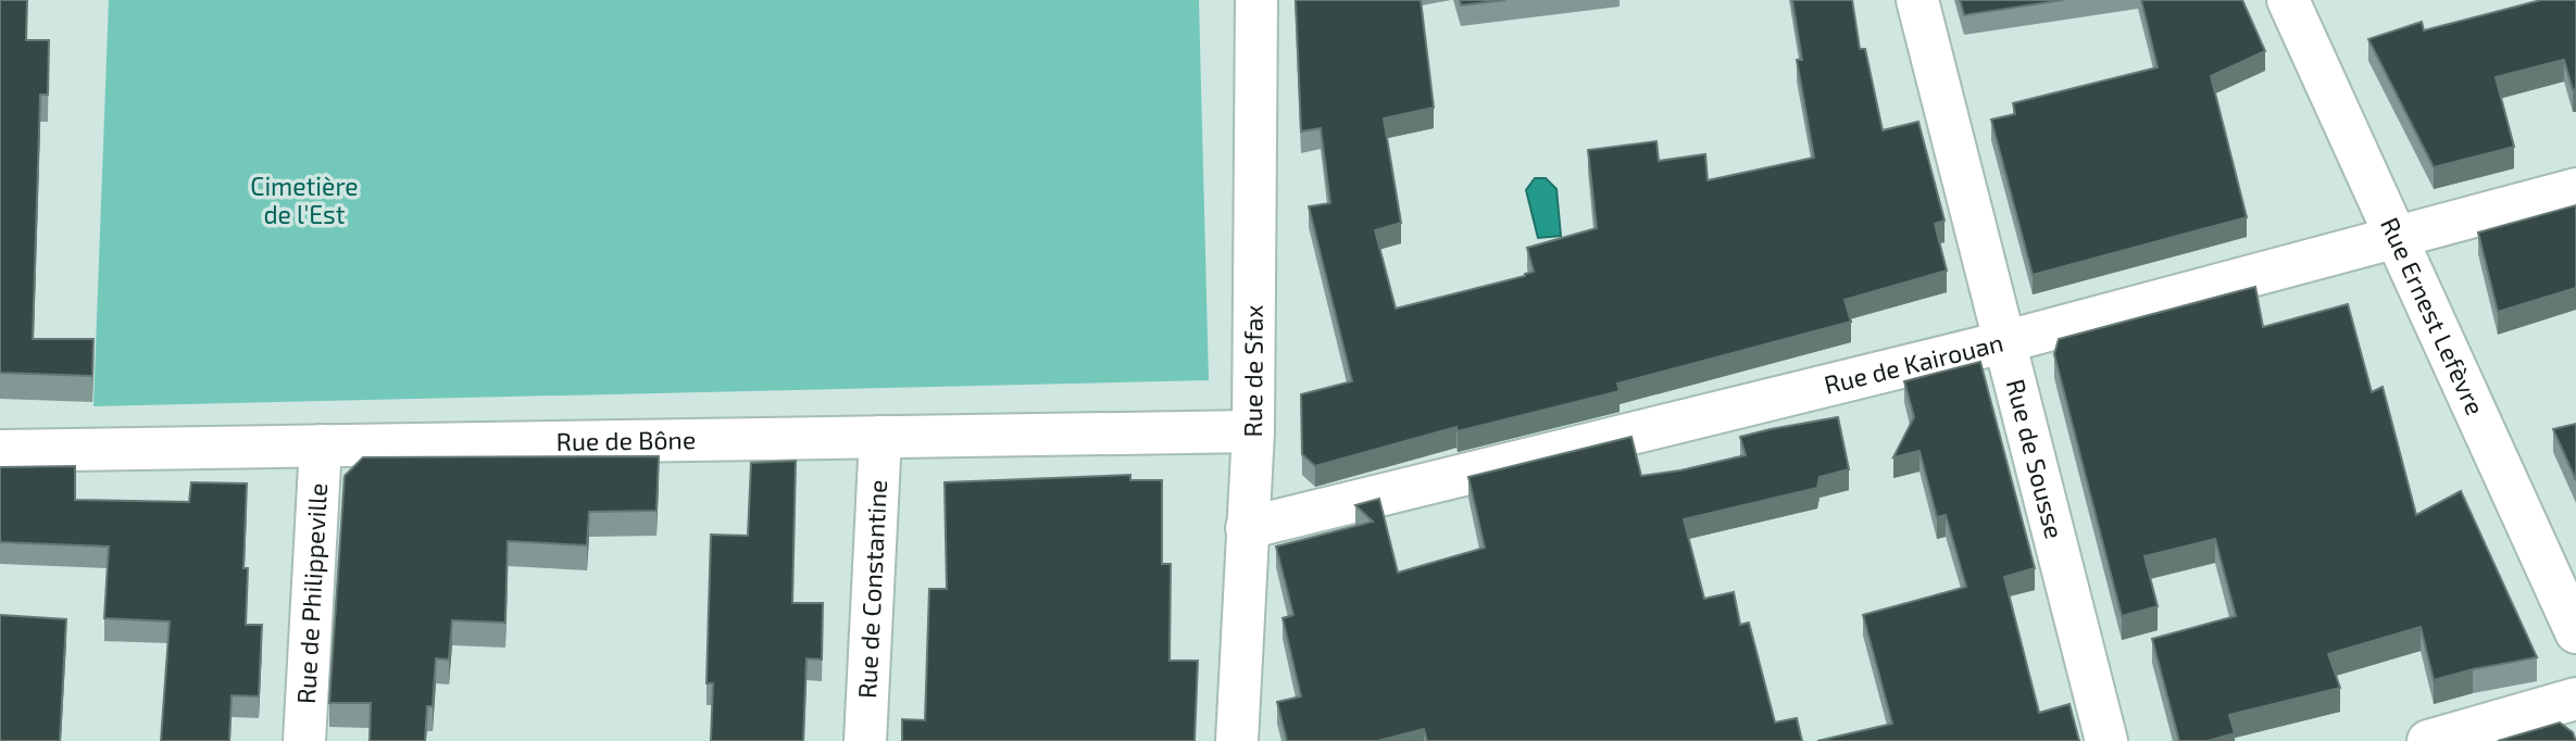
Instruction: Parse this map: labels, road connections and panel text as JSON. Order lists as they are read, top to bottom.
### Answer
{
  "streets": {
    "street": [
      "Rue Ernest Lefèvre",
      "Rue de Kairouan",
      "Rue de Sfax",
      "Rue de Bône",
      "Rue de Sousse",
      "Rue de Constantine",
      "Rue de Philippeville"
    ]
  },
  "crossings": [
    ["Rue Ernest Lefèvre", "Rue de Kairouan"],
    ["Rue de Kairouan", "Rue de Sfax"],
    ["Rue de Kairouan", "Rue de Sousse"],
    ["Rue de Sfax", "Rue de Bône"],
    ["Rue de Bône", "Rue de Constantine"],
    ["Rue de Bône", "Rue de Philippeville"]
  ],
  "parks": ["Cimetière de l'Est"]
}
